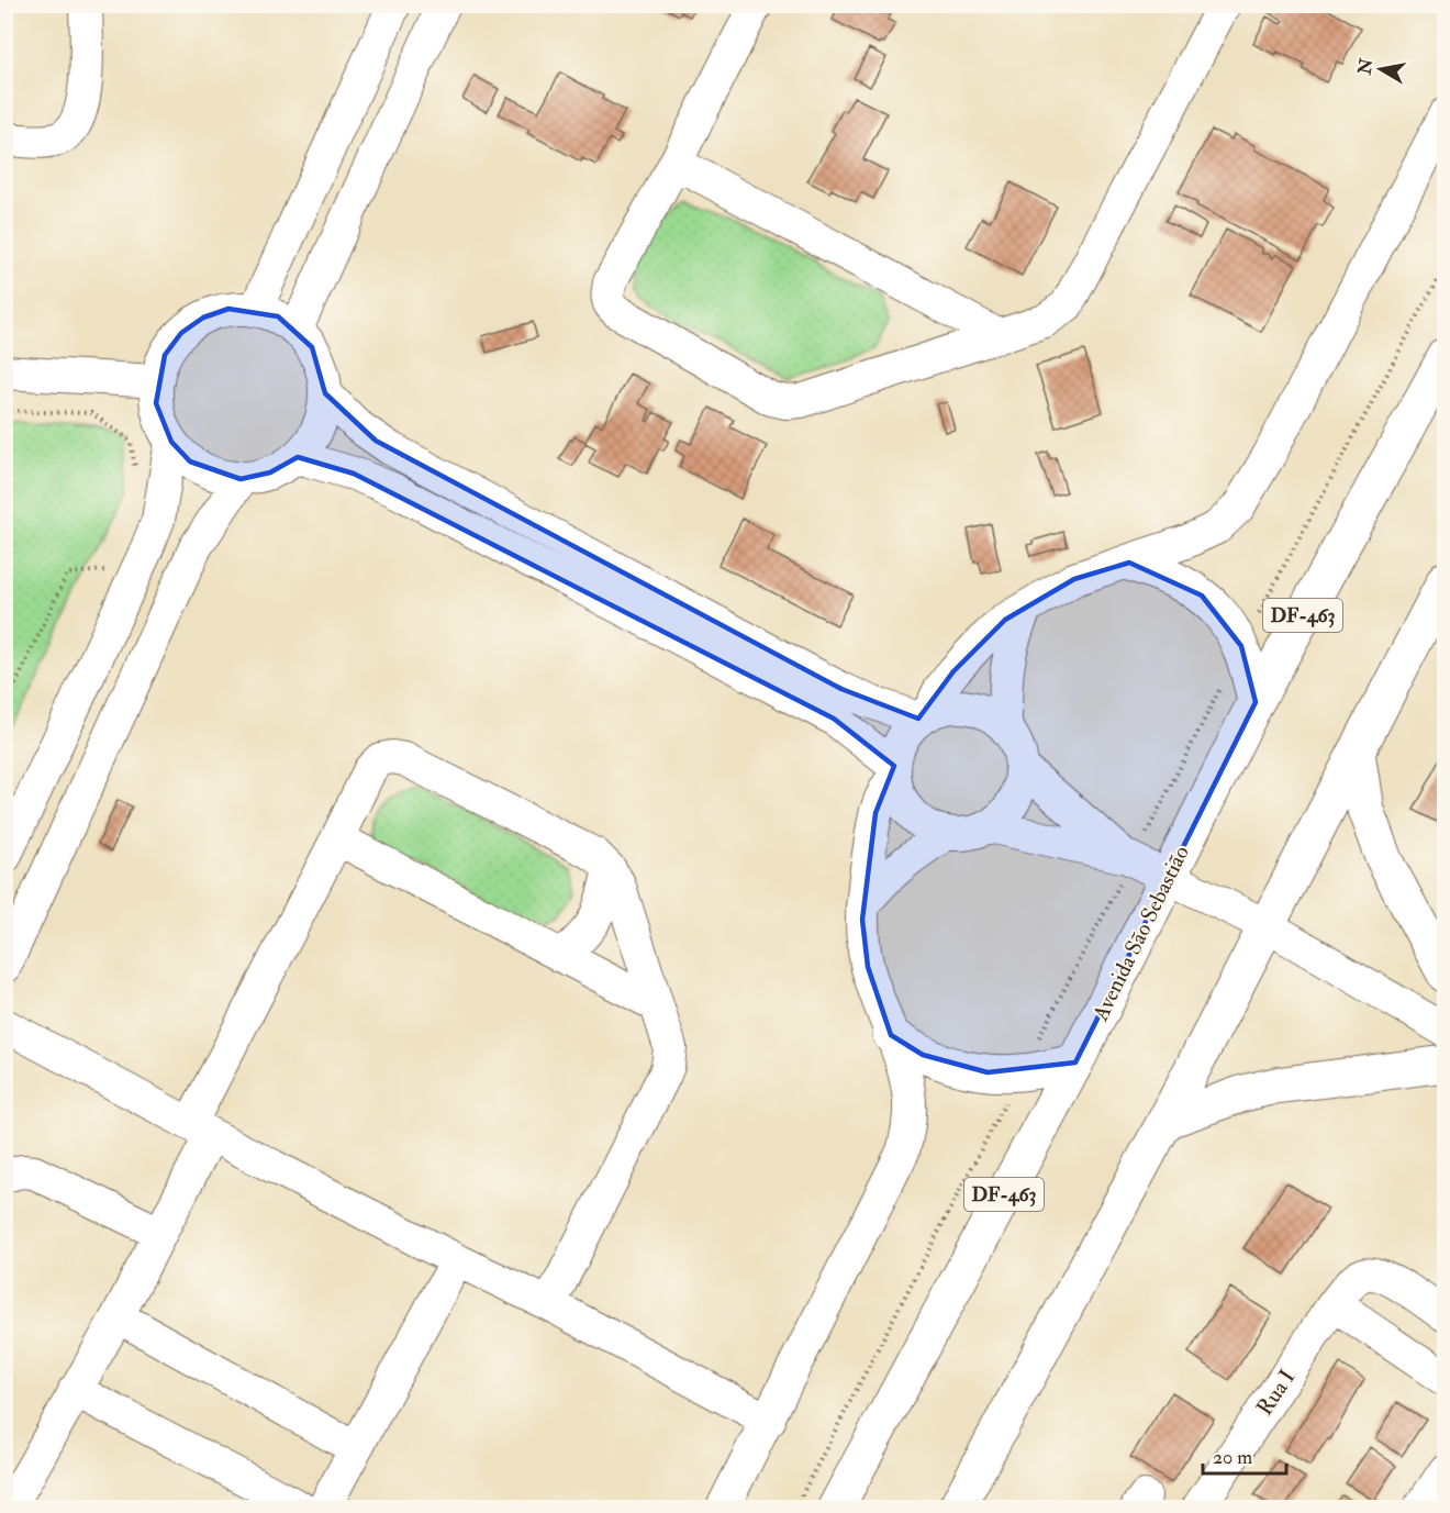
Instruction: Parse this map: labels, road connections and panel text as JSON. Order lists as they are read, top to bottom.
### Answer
{
  "streets": {
    "main road": ["DF-463", "Avenida São Sebastião"],
    "street": ["Rua I"]
  },
  "scale_bar": "20 m",
  "north": "left"
}
